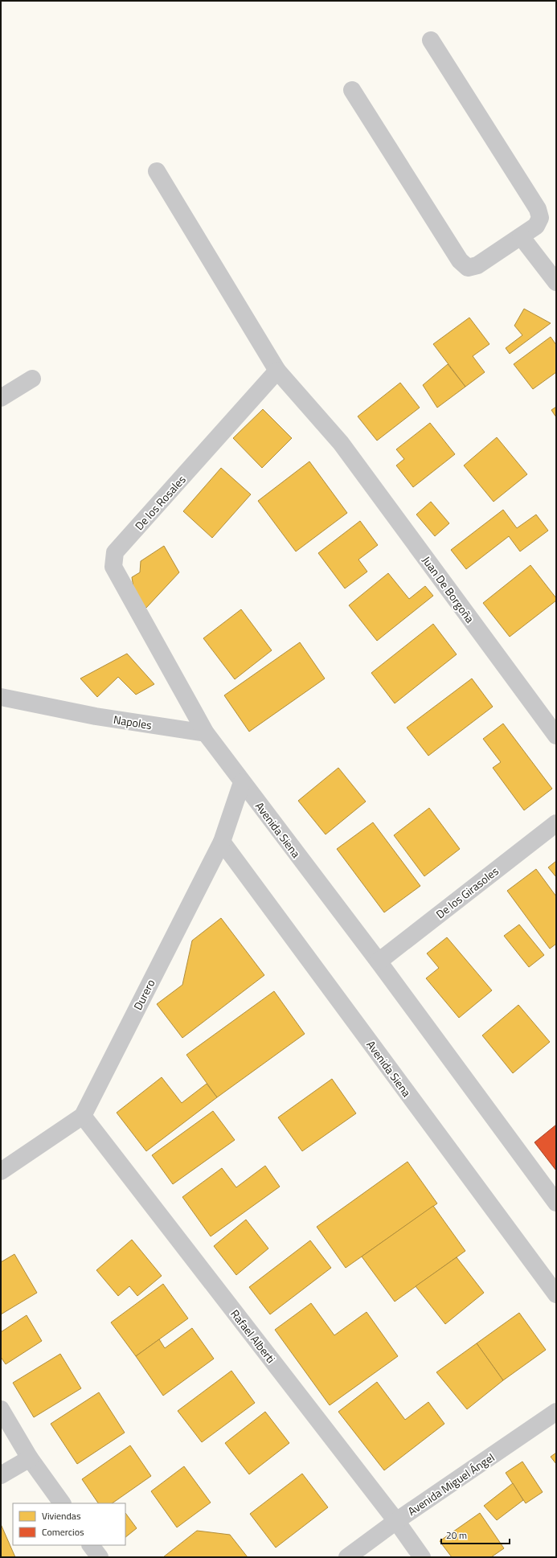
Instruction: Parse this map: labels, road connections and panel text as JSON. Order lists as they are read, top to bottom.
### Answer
{
  "streets": {
    "street": [
      "De los Rosales",
      "Juan De Borgoña",
      "Napoles",
      "Avenida Siena",
      "De los Girasoles",
      "Durero",
      "Rafael Alberti",
      "Avenida Miguel Ángel"
    ]
  },
  "crossings": [
    ["De los Rosales", "Juan De Borgoña"],
    ["De los Rosales", "Napoles"],
    ["Avenida Siena", "De los Girasoles"],
    ["Avenida Siena", "Durero"],
    ["Durero", "Rafael Alberti"],
    ["Rafael Alberti", "Avenida Miguel Ángel"]
  ],
  "legend": ["Viviendas", "Comercios"],
  "scale_bar": "20 m"
}
